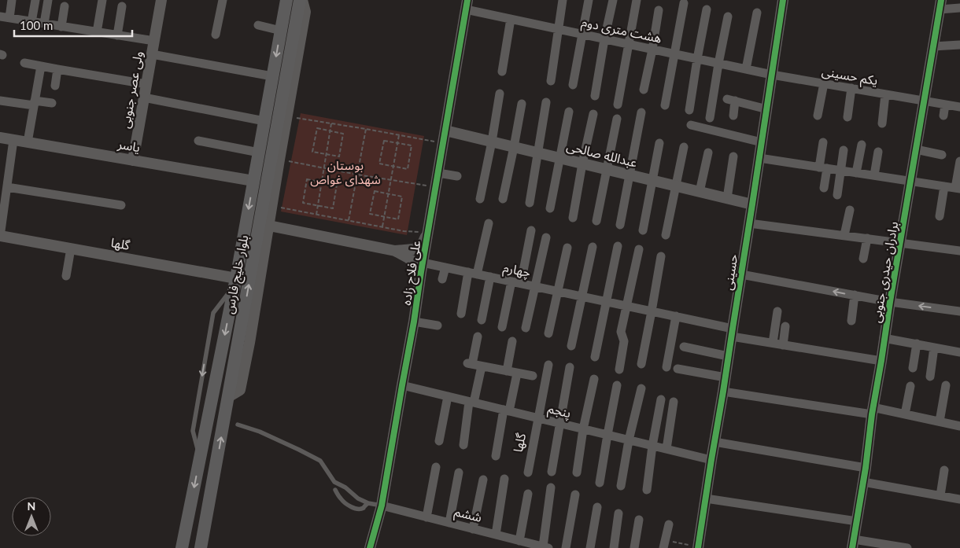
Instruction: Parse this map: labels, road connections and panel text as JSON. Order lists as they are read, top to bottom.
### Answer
{
  "streets": {
    "main road": ["بلوار خلیج فارس"],
    "street": [
      "هشت متری دوم",
      "یکم حسینی",
      "ولی عصر جنوبی",
      "یاسر",
      "عبدالله صالحی",
      "گلها",
      "چهارم",
      "حسینی",
      "برادران حیدری جنوبی",
      "علی فلاح زاده",
      "پنجم",
      "ششم"
    ]
  },
  "crossings": [
    ["هشت متری دوم", "یکم حسینی"],
    ["هشت متری دوم", "حسینی"],
    ["هشت متری دوم", "علی فلاح زاده"],
    ["یکم حسینی", "حسینی"],
    ["یکم حسینی", "برادران حیدری جنوبی"],
    ["ولی عصر جنوبی", "یاسر"],
    ["یاسر", "بلوار خلیج فارس"],
    ["عبدالله صالحی", "حسینی"],
    ["عبدالله صالحی", "علی فلاح زاده"],
    ["گلها", "بلوار خلیج فارس"],
    ["گلها", "پنجم"],
    ["چهارم", "حسینی"],
    ["چهارم", "برادران حیدری جنوبی"],
    ["چهارم", "علی فلاح زاده"],
    ["حسینی", "پنجم"],
    ["علی فلاح زاده", "پنجم"],
    ["علی فلاح زاده", "ششم"]
  ],
  "parks": ["بوستان شهدای غواص"],
  "scale_bar": "100 m",
  "north": "top"
}
